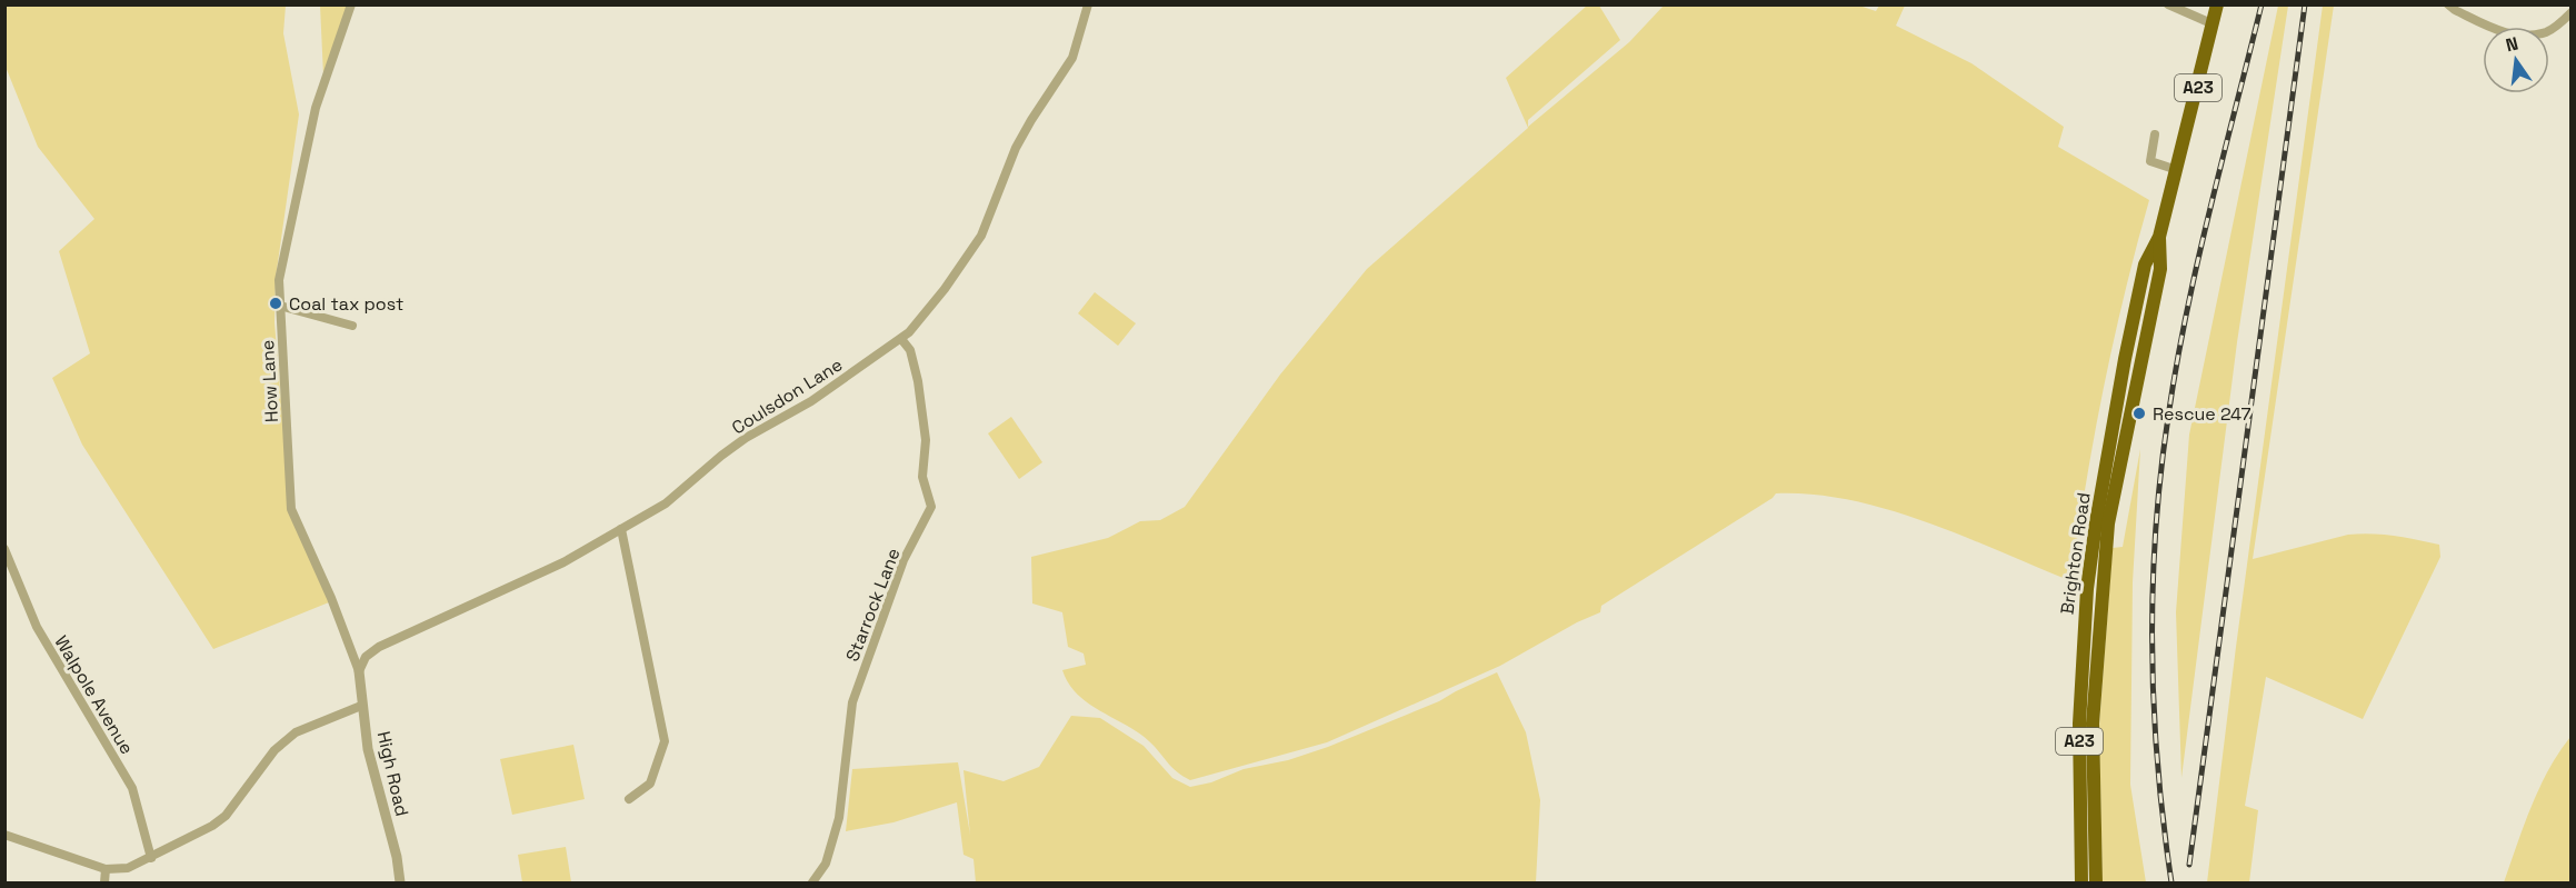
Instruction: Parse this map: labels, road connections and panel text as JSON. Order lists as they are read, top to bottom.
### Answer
{
  "streets": {
    "highway": ["A23", "Brighton Road"],
    "street": [
      "How Lane",
      "Coulsdon Lane",
      "Starrock Lane",
      "Walpole Avenue",
      "High Road"
    ]
  },
  "crossings": [
    ["How Lane", "Coulsdon Lane"],
    ["How Lane", "High Road"],
    ["Coulsdon Lane", "Starrock Lane"],
    ["Coulsdon Lane", "High Road"]
  ],
  "places": ["Coal tax post", "Rescue 247"],
  "north": "top"
}
